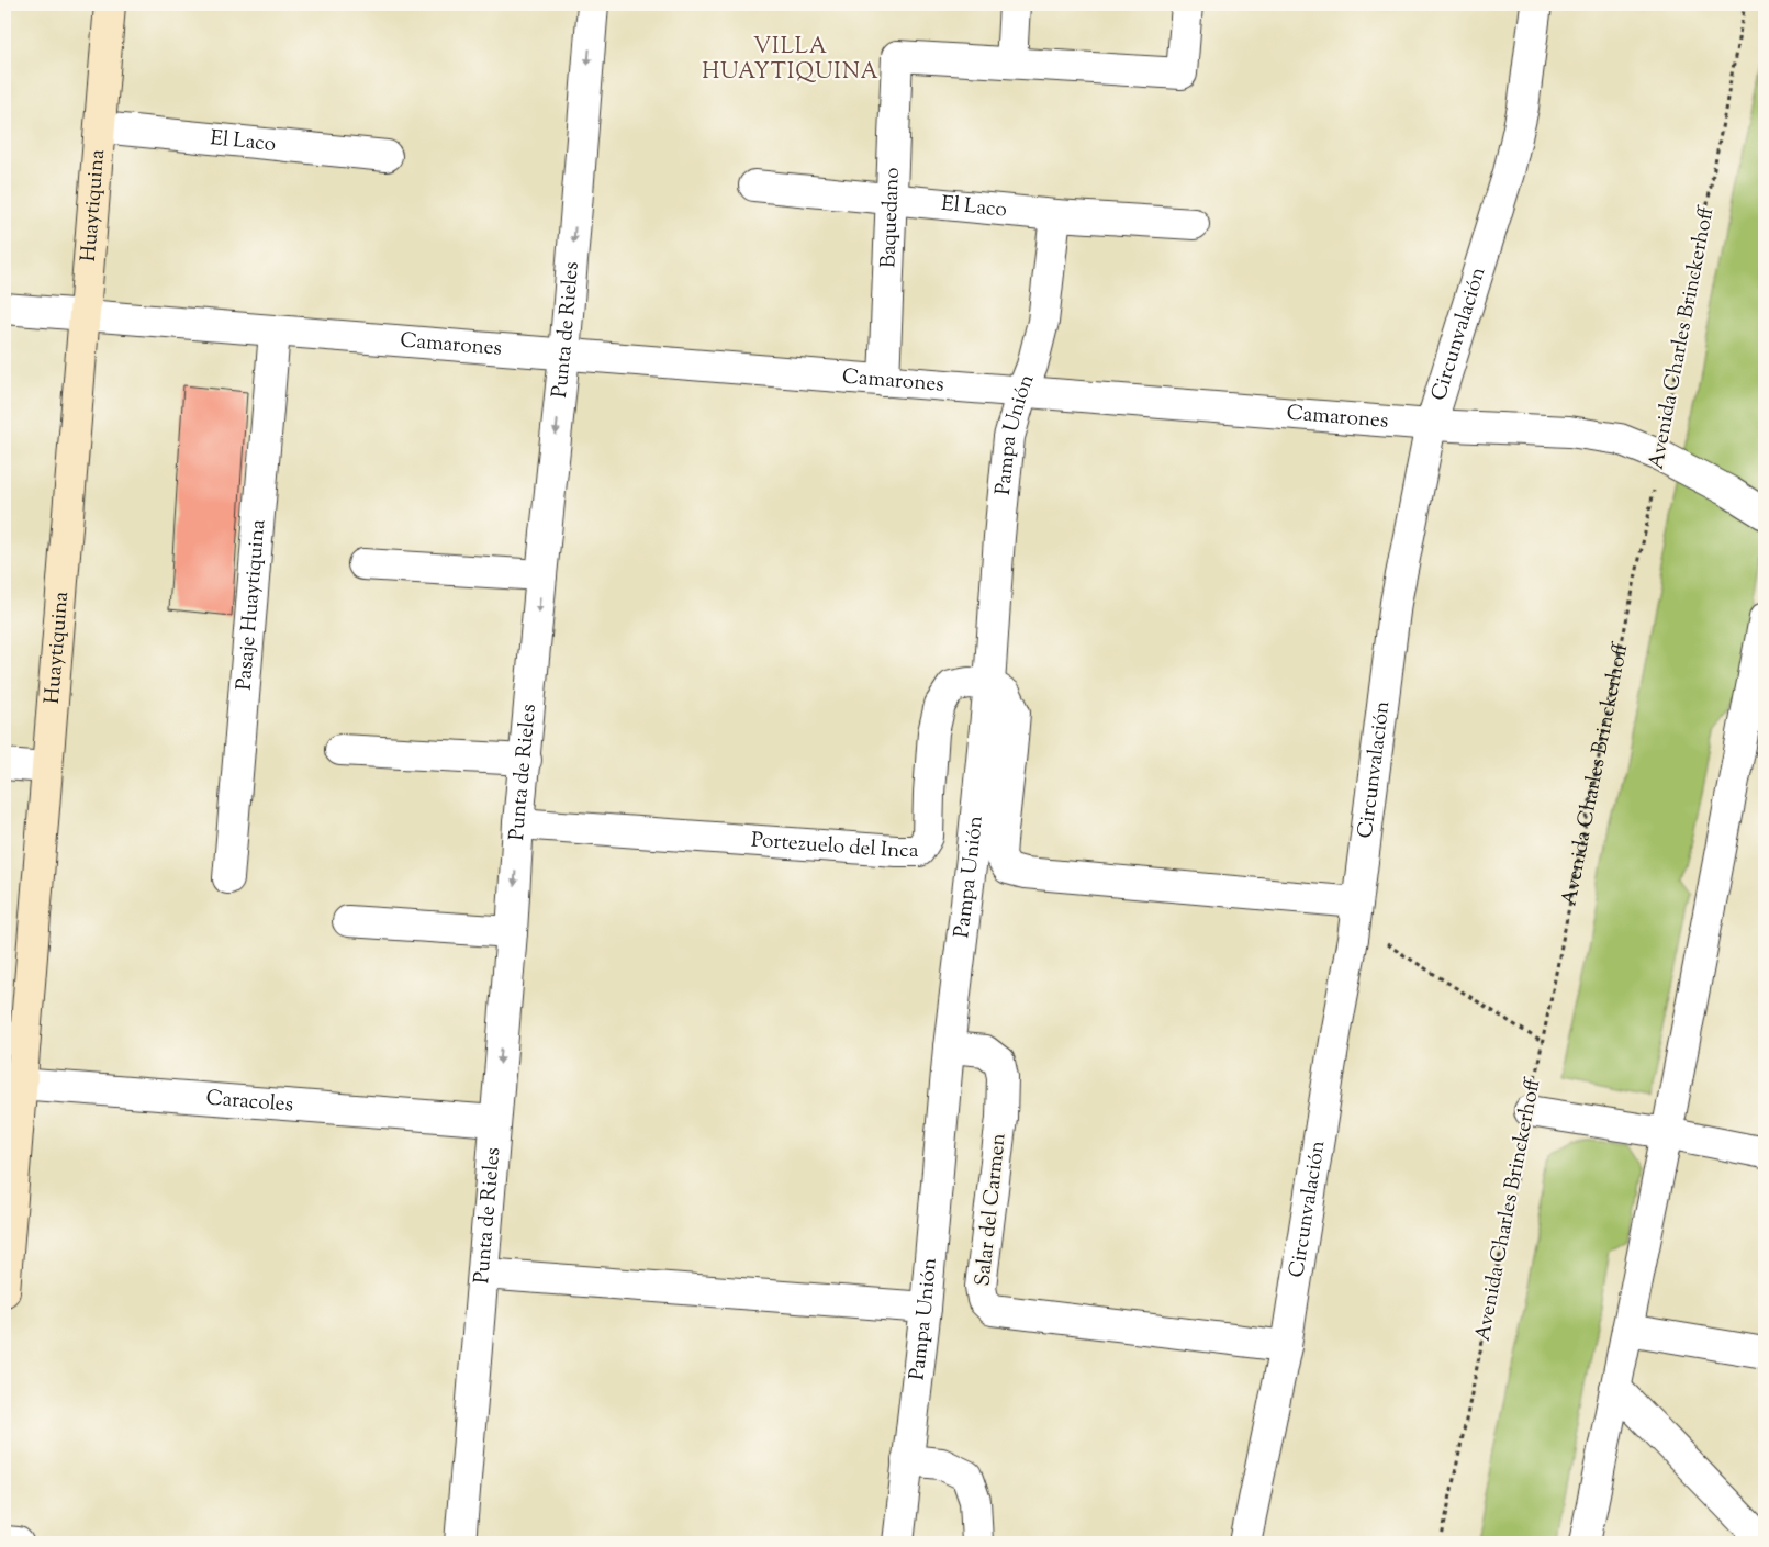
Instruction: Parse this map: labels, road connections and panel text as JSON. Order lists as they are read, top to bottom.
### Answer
{
  "streets": {
    "main road": ["Huaytiquina"],
    "street": [
      "El Laco",
      "Baquedano",
      "Punta de Rieles",
      "Circunvalación",
      "Camarones",
      "Pampa Unión",
      "Pasaje Huaytiquina",
      "Portezuelo del Inca",
      "Caracoles",
      "Salar del Carmen"
    ],
    "path": ["Avenida Charles Brinckerhoff"]
  },
  "crossings": [
    ["El Laco", "Huaytiquina"],
    ["El Laco", "Baquedano"],
    ["El Laco", "Pampa Unión"],
    ["Huaytiquina", "Camarones"],
    ["Huaytiquina", "Caracoles"],
    ["Baquedano", "Camarones"],
    ["Punta de Rieles", "Camarones"],
    ["Punta de Rieles", "Portezuelo del Inca"],
    ["Punta de Rieles", "Caracoles"],
    ["Circunvalación", "Camarones"],
    ["Circunvalación", "Salar del Carmen"],
    ["Avenida Charles Brinckerhoff", "Camarones"],
    ["Camarones", "Pampa Unión"],
    ["Camarones", "Pasaje Huaytiquina"],
    ["Pampa Unión", "Portezuelo del Inca"],
    ["Pampa Unión", "Salar del Carmen"]
  ],
  "one_way": ["Punta de Rieles"],
  "districts": ["VILLA HUAYTIQUINA"]
}
